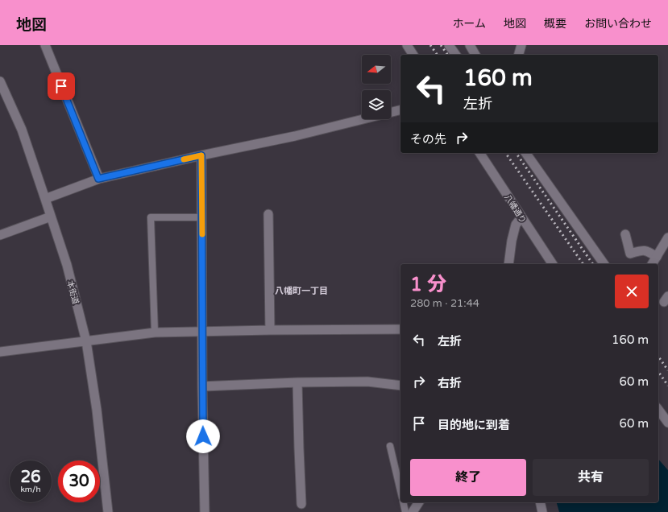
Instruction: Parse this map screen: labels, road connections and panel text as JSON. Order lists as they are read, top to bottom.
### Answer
{
  "streets": {
    "street": ["八幡通り", "本街道"]
  },
  "districts": ["八幡町一丁目"],
  "north": "left",
  "page": {
    "header": "地図",
    "nav": [
      "ホーム",
      "地図",
      "概要",
      "お問い合わせ"
    ],
    "turn": ["160 m", "左折"],
    "then": "その先",
    "heading": ["1 分", "280 m · 21:44"],
    "list": [
      {
        "name": "左折",
        "value": "160 m"
      },
      {
        "name": "右折",
        "value": "60 m"
      },
      {
        "name": "目的地に到着",
        "value": "60 m"
      }
    ],
    "buttons": ["終了", "共有"],
    "speed": "26 km/h",
    "limit": "30"
  }
}
